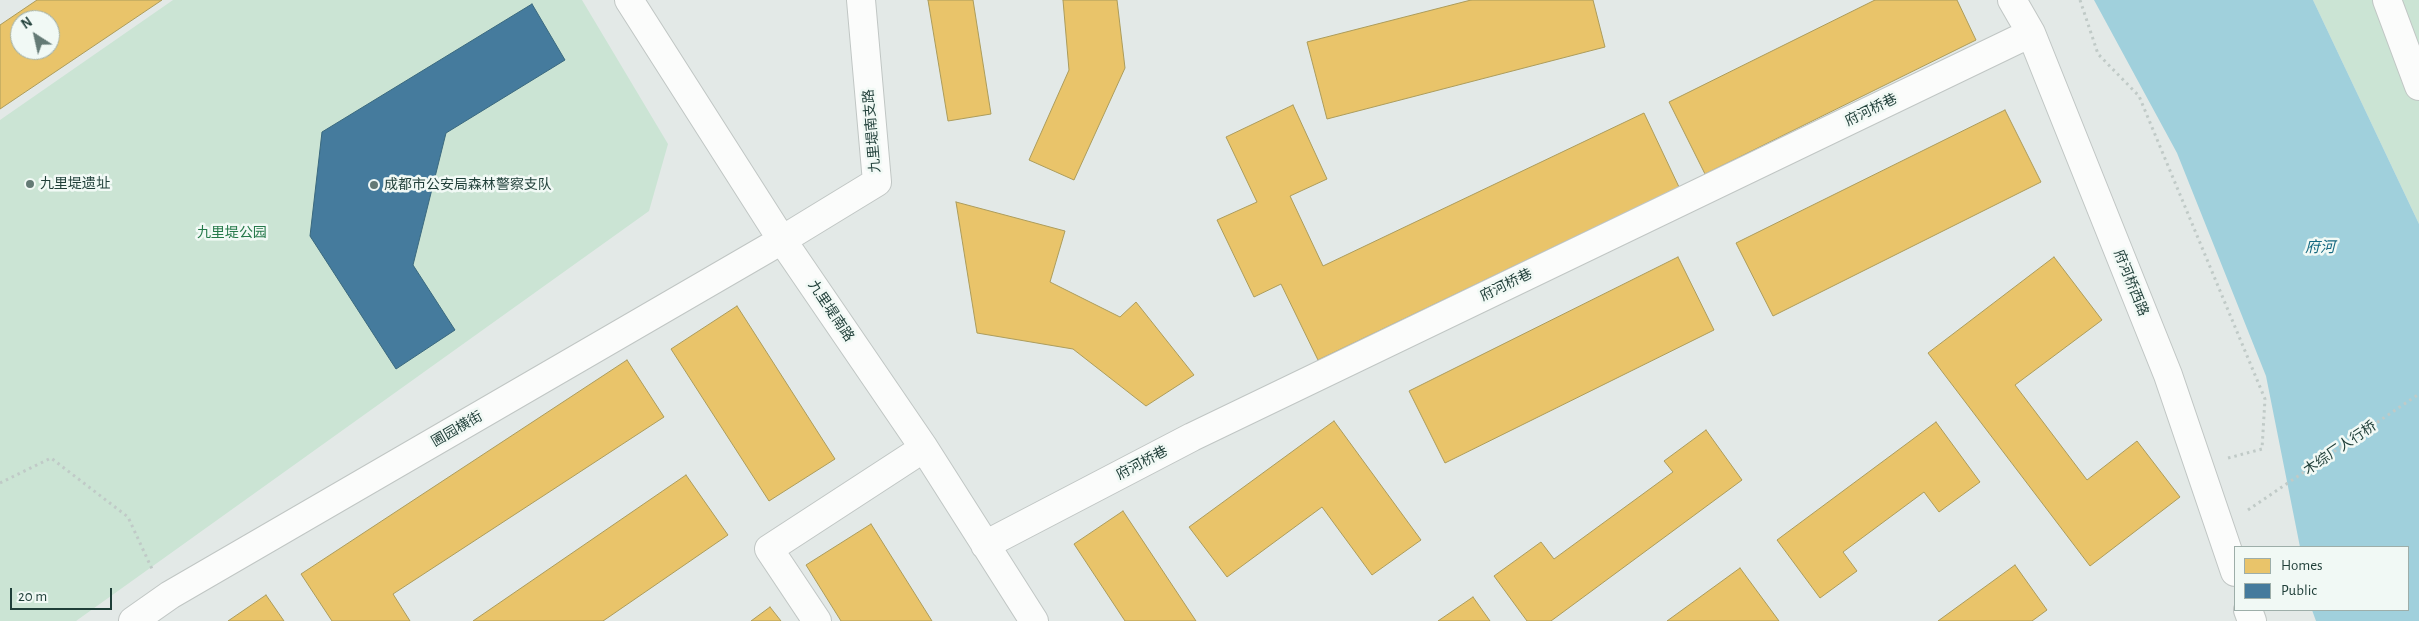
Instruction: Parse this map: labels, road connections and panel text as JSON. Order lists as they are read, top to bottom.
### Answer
{
  "streets": {
    "street": [
      "府河桥巷",
      "九里堤南支路",
      "府河桥西路",
      "九里堤南路",
      "圃园横街"
    ],
    "path": ["木综厂人行桥"]
  },
  "crossings": [
    ["府河桥巷", "府河桥西路"],
    ["府河桥巷", "九里堤南路"],
    ["九里堤南支路", "九里堤南路"],
    ["九里堤南支路", "圃园横街"],
    ["九里堤南路", "圃园横街"]
  ],
  "water": ["府河"],
  "parks": ["九里堤公园"],
  "places": ["九里堤遗址", "成都市公安局森林警察支队"],
  "legend": ["Homes", "Public"],
  "scale_bar": "20 m",
  "north": "top left"
}
